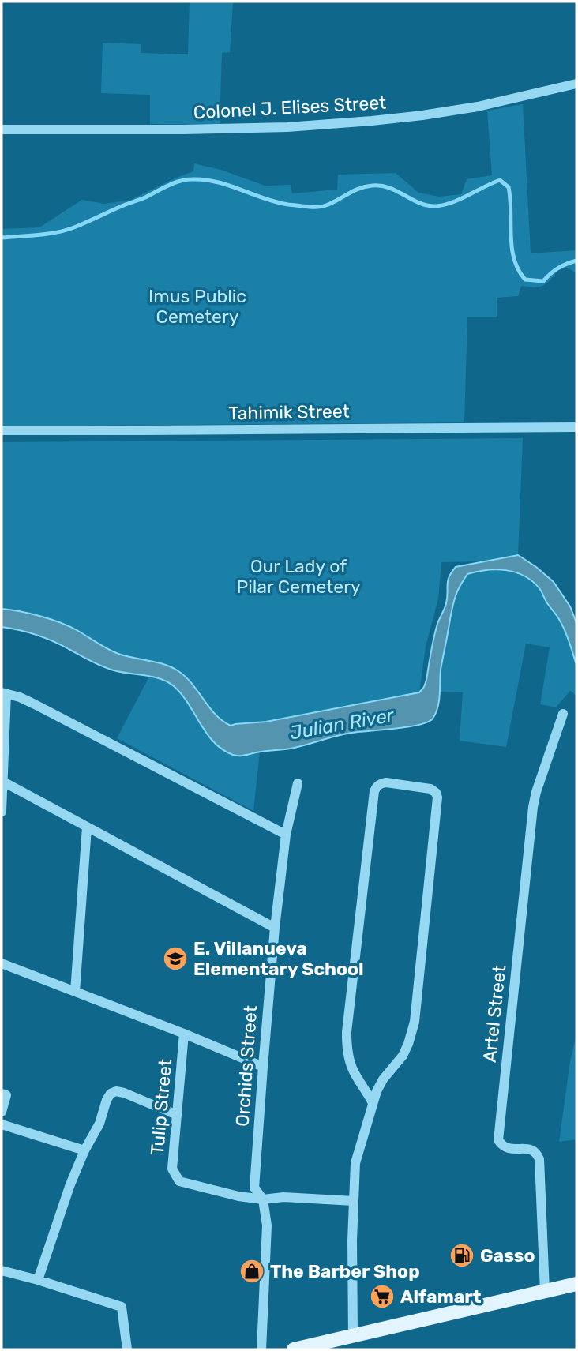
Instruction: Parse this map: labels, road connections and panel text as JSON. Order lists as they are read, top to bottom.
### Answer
{
  "streets": {
    "street": [
      "Colonel J. Elises Street",
      "Tahimik Street",
      "Artel Street",
      "Orchids Street",
      "Tulip Street"
    ]
  },
  "crossings": [
    ["Orchids Street", "Tulip Street"]
  ],
  "water": ["Julian River"],
  "parks": ["Imus Public Cemetery", "Our Lady of Pilar Cemetery"],
  "places": {
    "school or university": ["E. Villanueva Elementary School"],
    "fuel station": ["Gasso"],
    "shop": ["The Barber Shop"],
    "supermarket": ["Alfamart"]
  }
}
